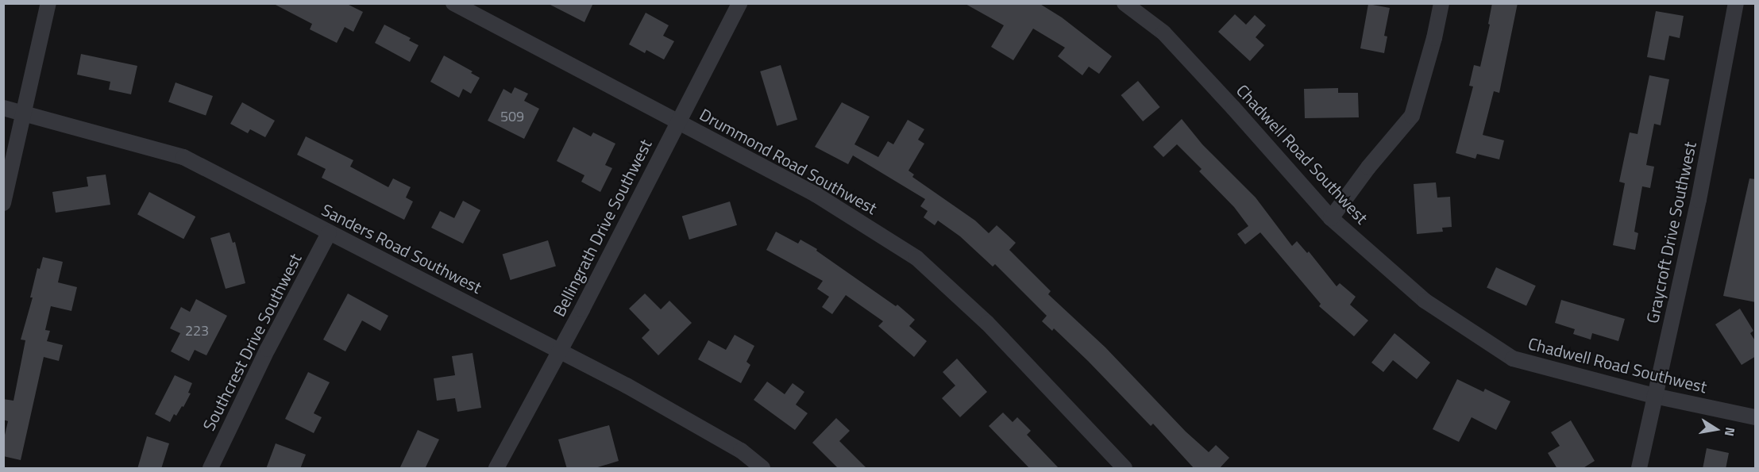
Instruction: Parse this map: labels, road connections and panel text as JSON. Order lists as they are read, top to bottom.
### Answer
{
  "streets": {
    "street": [
      "Chadwell Road Southwest",
      "Drummond Road Southwest",
      "Bellingrath Drive Southwest",
      "Graycroft Drive Southwest",
      "Sanders Road Southwest",
      "Southcrest Drive Southwest"
    ]
  },
  "crossings": [
    ["Chadwell Road Southwest", "Graycroft Drive Southwest"],
    ["Drummond Road Southwest", "Bellingrath Drive Southwest"],
    ["Bellingrath Drive Southwest", "Sanders Road Southwest"],
    ["Sanders Road Southwest", "Southcrest Drive Southwest"]
  ],
  "house_numbers": ["509", "223"],
  "north": "right"
}
